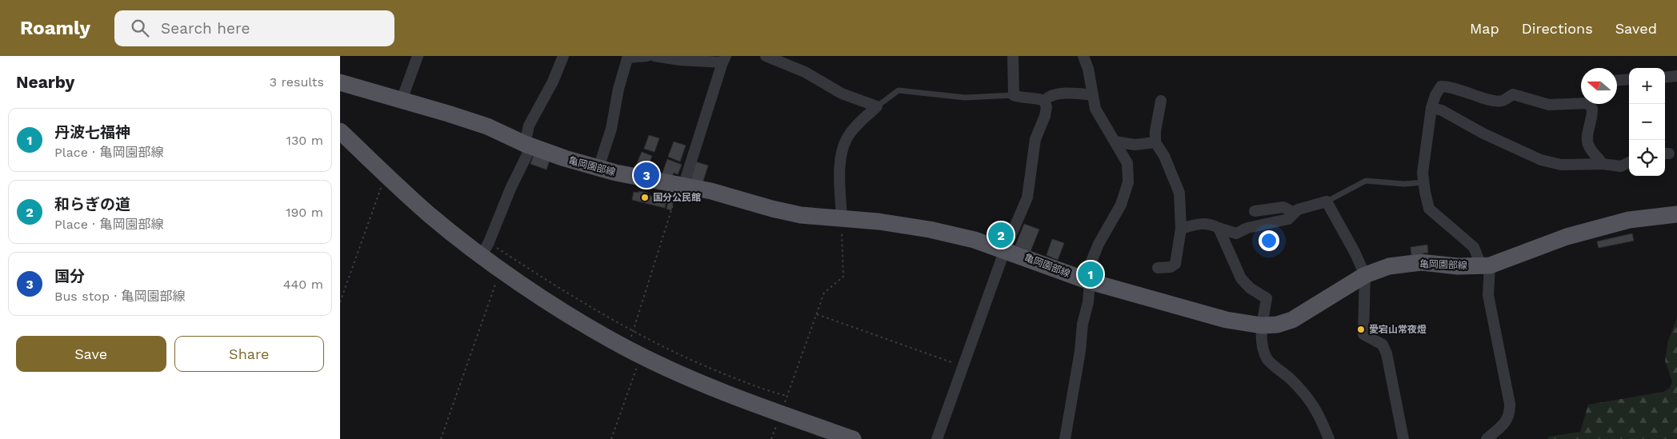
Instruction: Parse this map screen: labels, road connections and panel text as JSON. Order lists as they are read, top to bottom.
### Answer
{
  "streets": {
    "main road": ["亀岡園部線"]
  },
  "places": ["国分公民館", "愛宕山常夜燈"],
  "north": "left",
  "page": {
    "header": "Roamly",
    "search": "Search here",
    "nav": ["Map", "Directions", "Saved"],
    "heading": ["Nearby", "3 results"],
    "map_buttons": ["+", "−"],
    "list": [
      {
        "mark": "1",
        "name": "丹波七福神",
        "note": "Place · 亀岡園部線",
        "value": "130 m"
      },
      {
        "mark": "2",
        "name": "和らぎの道",
        "note": "Place · 亀岡園部線",
        "value": "190 m"
      },
      {
        "mark": "3",
        "name": "国分",
        "note": "Bus stop · 亀岡園部線",
        "value": "440 m"
      }
    ],
    "pins": ["3", "2", "1"],
    "buttons": ["Save", "Share"]
  }
}
